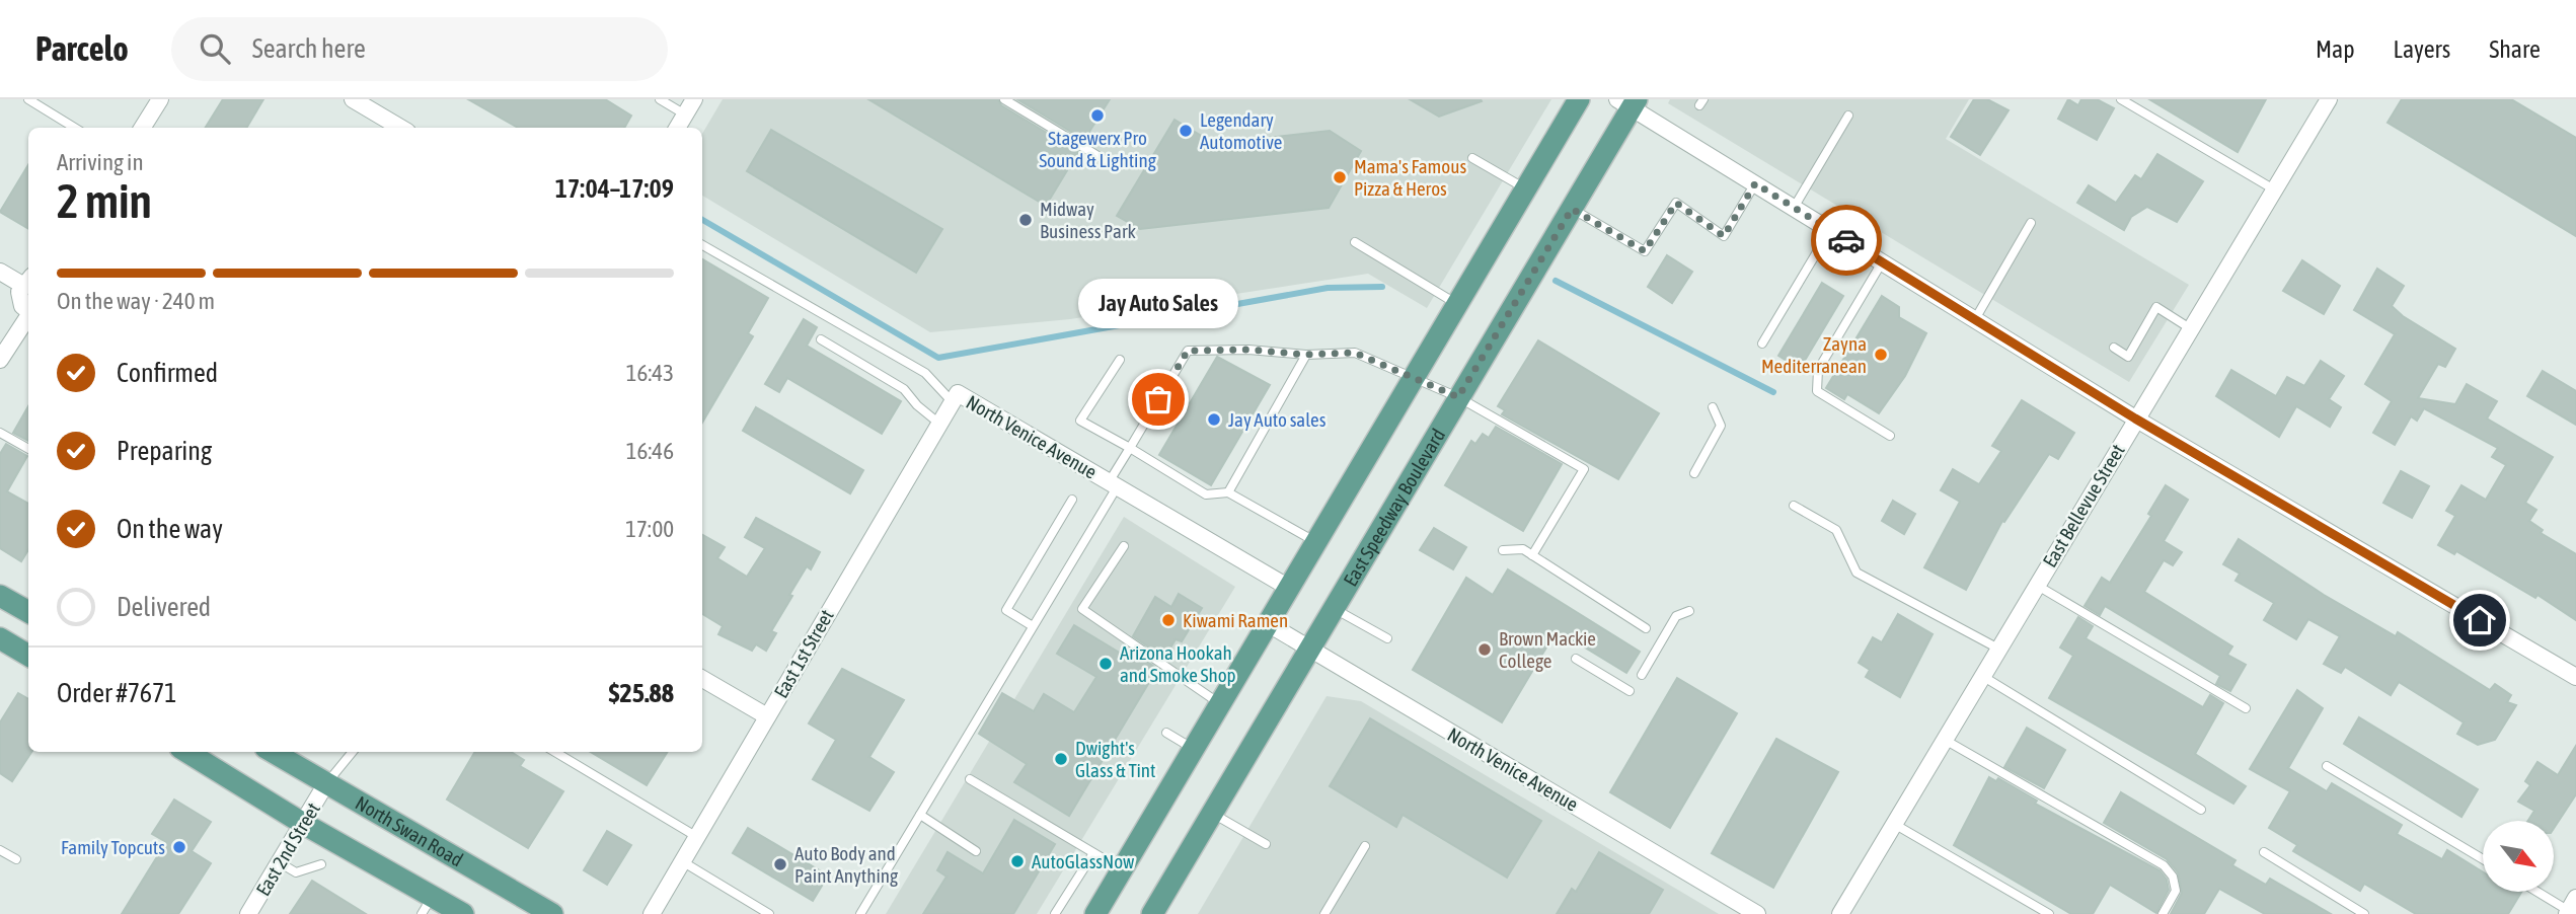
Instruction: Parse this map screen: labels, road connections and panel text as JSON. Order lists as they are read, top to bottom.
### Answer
{
  "streets": {
    "main road": ["East Speedway Boulevard", "North Swan Road"],
    "street": [
      "North Venice Avenue",
      "East Bellevue Street",
      "East 1st Street",
      "East 2nd Street"
    ]
  },
  "crossings": [
    ["North Venice Avenue", "East Speedway Boulevard"],
    ["North Venice Avenue", "East 1st Street"],
    ["North Swan Road", "East 2nd Street"]
  ],
  "places": [
    "Stagewerx Pro Sound & Lighting",
    "Legendary Automotive",
    "Mama's Famous Pizza & Heros",
    "Midway Business Park",
    "Zayna Mediterranean",
    "Jay Auto Sales",
    "Jay Auto sales",
    "Kiwami Ramen",
    "Brown Mackie College",
    "Arizona Hookah and Smoke Shop",
    "Dwight's Glass & Tint",
    "Family Topcuts",
    "AutoGlassNow",
    "Auto Body and Paint Anything"
  ],
  "north": "bottom right",
  "page": {
    "header": "Parcelo",
    "search": "Search here",
    "nav": ["Map", "Layers", "Share"],
    "heading": ["2 min", "Arriving in", "17:04–17:09"],
    "panel": ["Order #7671", "$25.88"],
    "bar": "On the way · 240 m",
    "bubble": "Jay Auto Sales",
    "list": [
      ["Confirmed", "16:43"],
      ["Preparing", "16:46"],
      ["On the way", "17:00"],
      "Delivered"
    ]
  }
}
